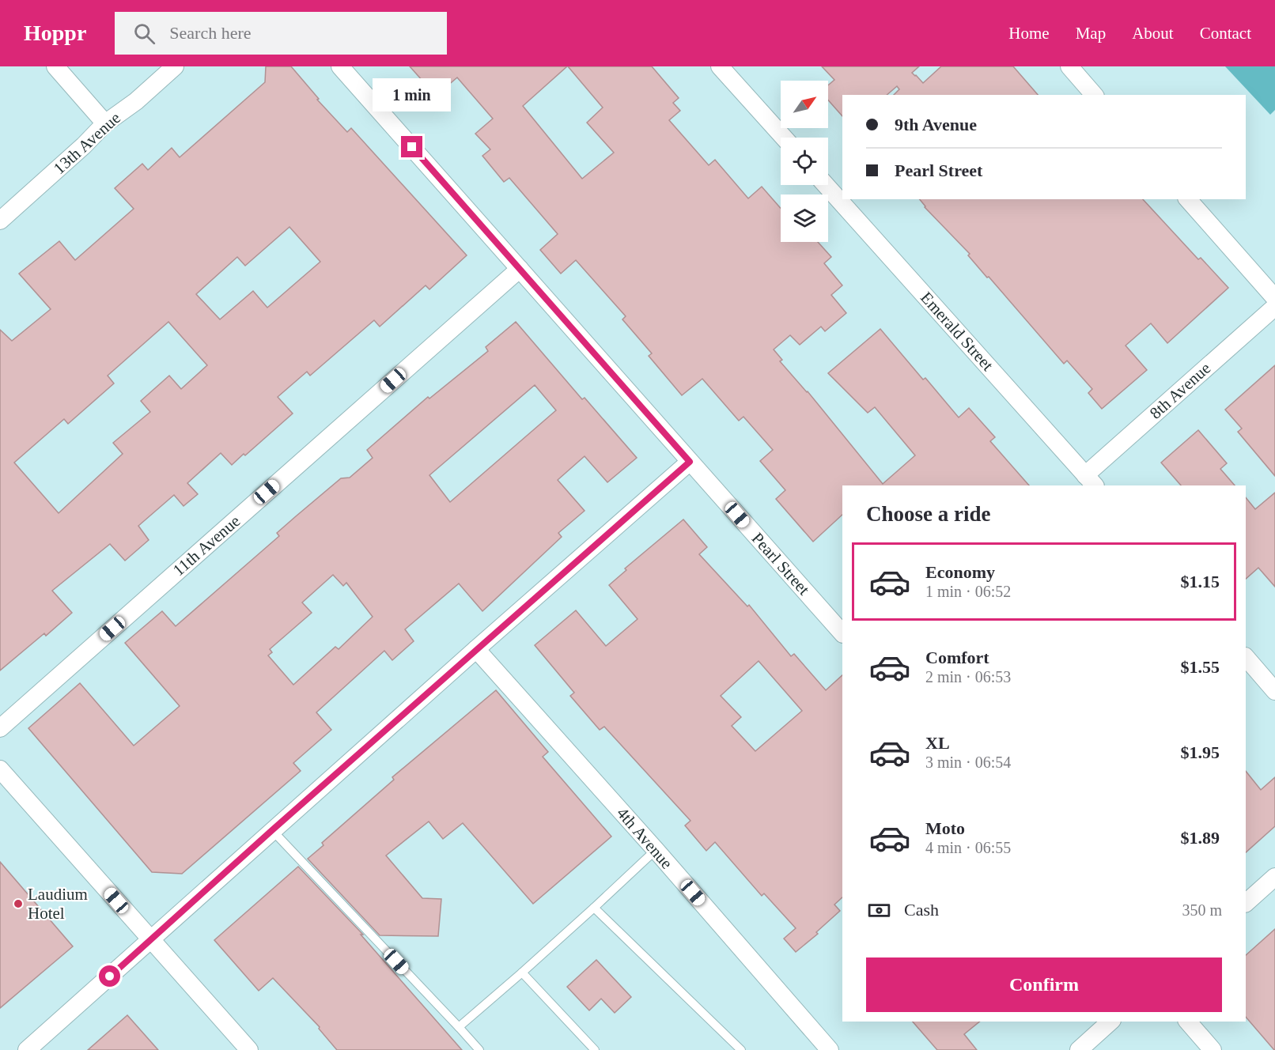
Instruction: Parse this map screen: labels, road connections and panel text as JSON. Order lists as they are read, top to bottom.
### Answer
{
  "streets": {
    "street": [
      "13th Avenue",
      "Emerald Street",
      "8th Avenue",
      "11th Avenue",
      "Pearl Street",
      "4th Avenue"
    ]
  },
  "crossings": [
    ["Emerald Street", "8th Avenue"],
    ["11th Avenue", "Pearl Street"]
  ],
  "places": ["Laudium Hotel"],
  "north": "top right",
  "page": {
    "header": "Hoppr",
    "search": "Search here",
    "nav": [
      "Home",
      "Map",
      "About",
      "Contact"
    ],
    "bubble": "1 min",
    "banner": ["9th Avenue", "Pearl Street"],
    "heading": "Choose a ride",
    "list": [
      {
        "name": "Economy",
        "note": "1 min · 06:52",
        "value": "$1.15"
      },
      {
        "name": "Comfort",
        "note": "2 min · 06:53",
        "value": "$1.55"
      },
      {
        "name": "XL",
        "note": "3 min · 06:54",
        "value": "$1.95"
      },
      {
        "name": "Moto",
        "note": "4 min · 06:55",
        "value": "$1.89"
      }
    ],
    "pay": ["Cash", "350 m"],
    "buttons": "Confirm"
  }
}
